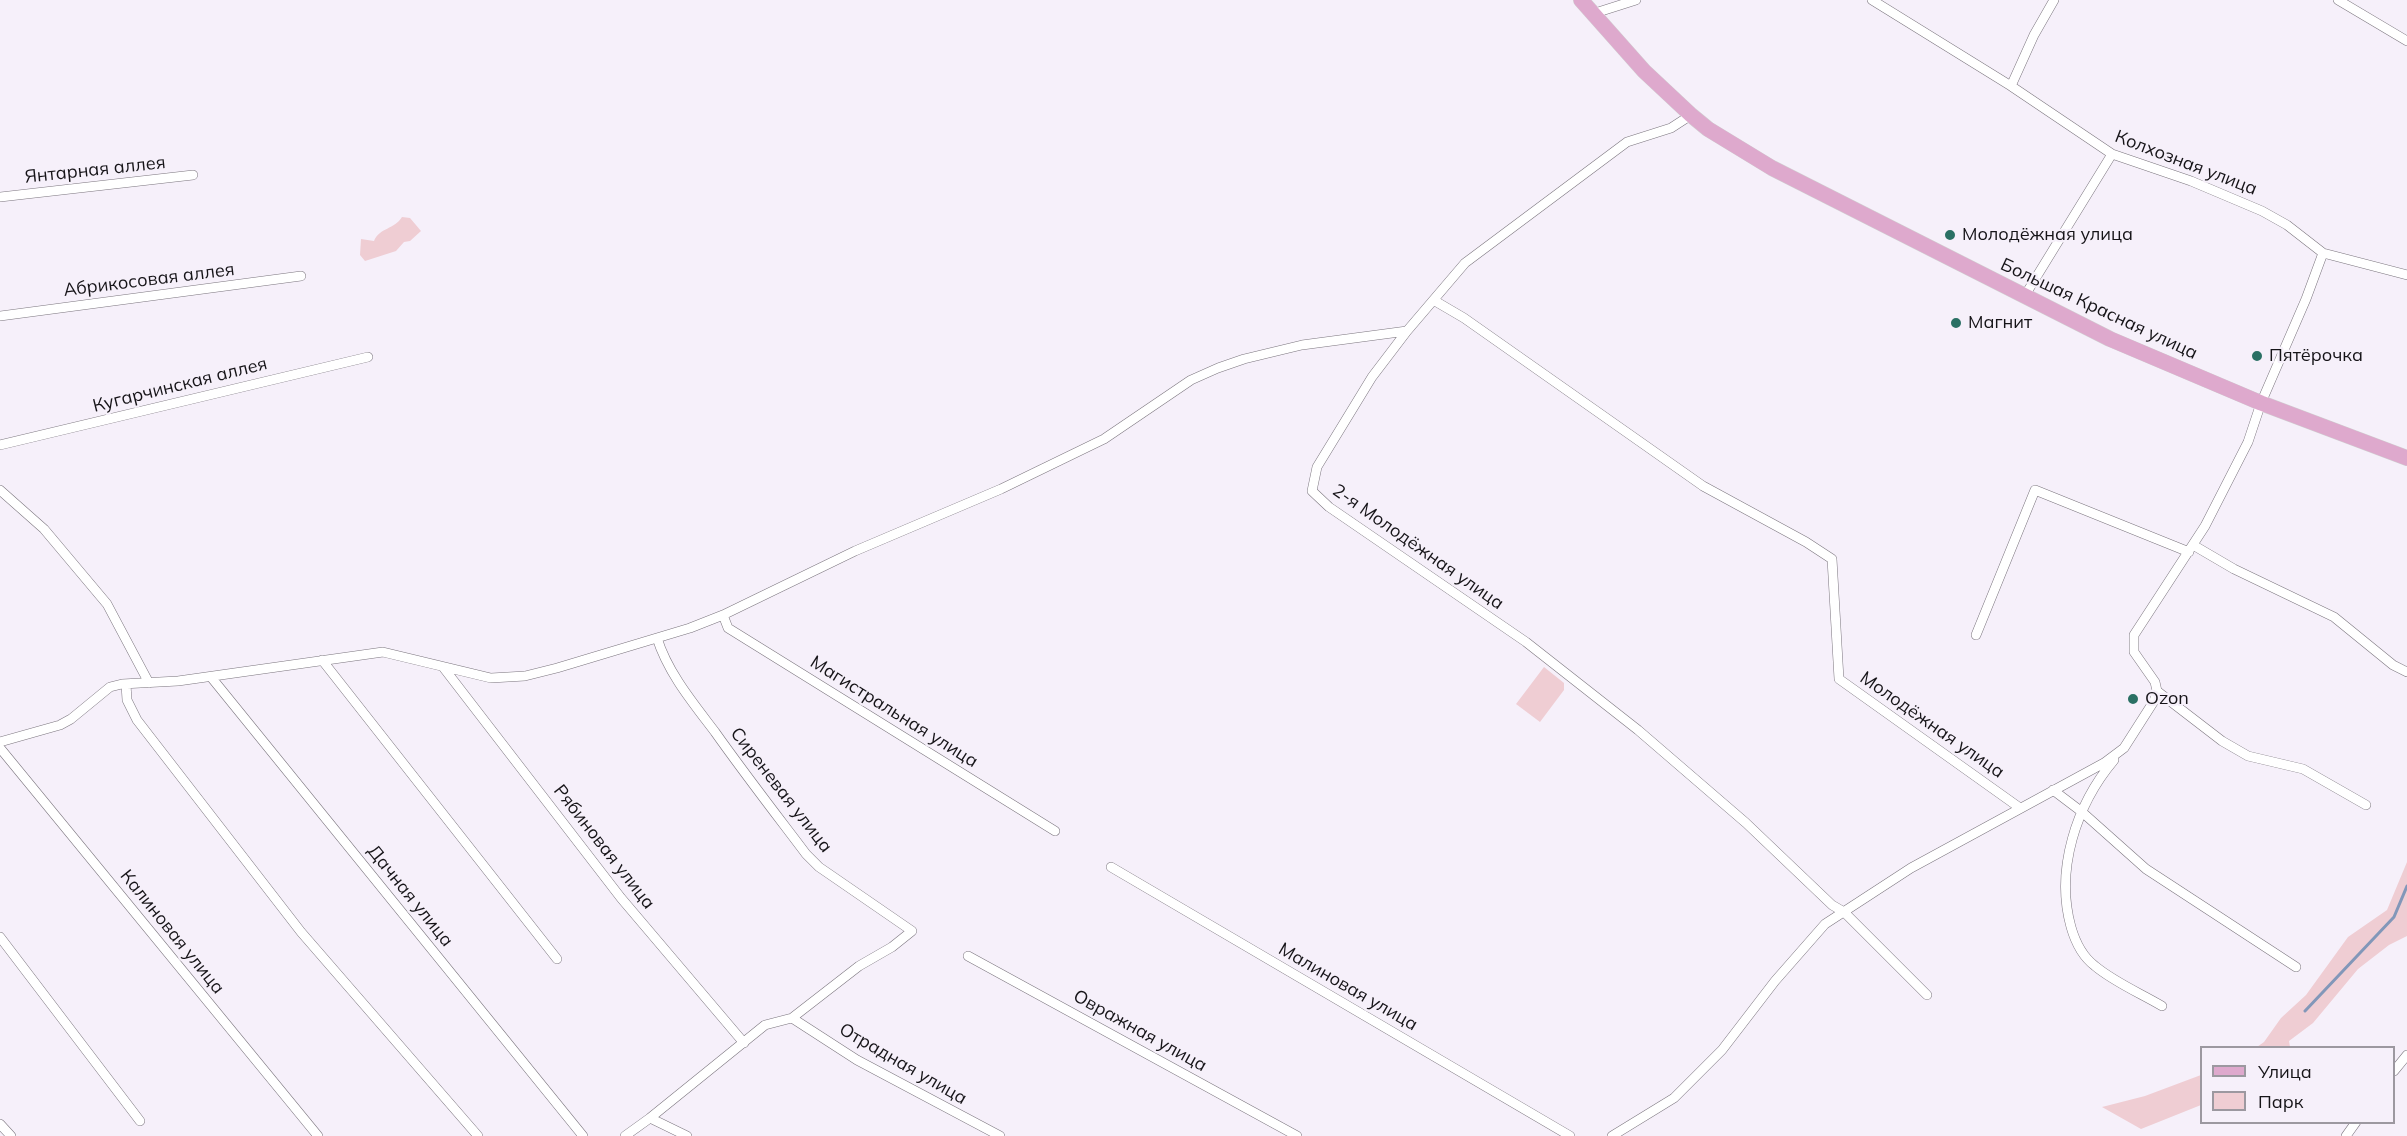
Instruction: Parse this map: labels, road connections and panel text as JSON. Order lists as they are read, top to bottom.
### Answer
{
  "streets": {
    "main road": ["Большая Красная улица"],
    "street": [
      "Колхозная улица",
      "Янтарная аллея",
      "Абрикосовая аллея",
      "Кугарчинская аллея",
      "2-я Молодёжная улица",
      "Магистральная улица",
      "Молодёжная улица",
      "Сиреневая улица",
      "Рябиновая улица",
      "Дачная улица",
      "Калиновая улица",
      "Малиновая улица",
      "Овражная улица",
      "Отрадная улица"
    ]
  },
  "crossings": [
    ["Большая Красная улица", "2-я Молодёжная улица"],
    ["2-я Молодёжная улица", "Молодёжная улица"],
    ["Сиреневая улица", "Отрадная улица"]
  ],
  "places": [
    "Молодёжная улица",
    "Магнит",
    "Пятёрочка",
    "Ozon"
  ],
  "legend": ["Улица", "Парк"]
}
